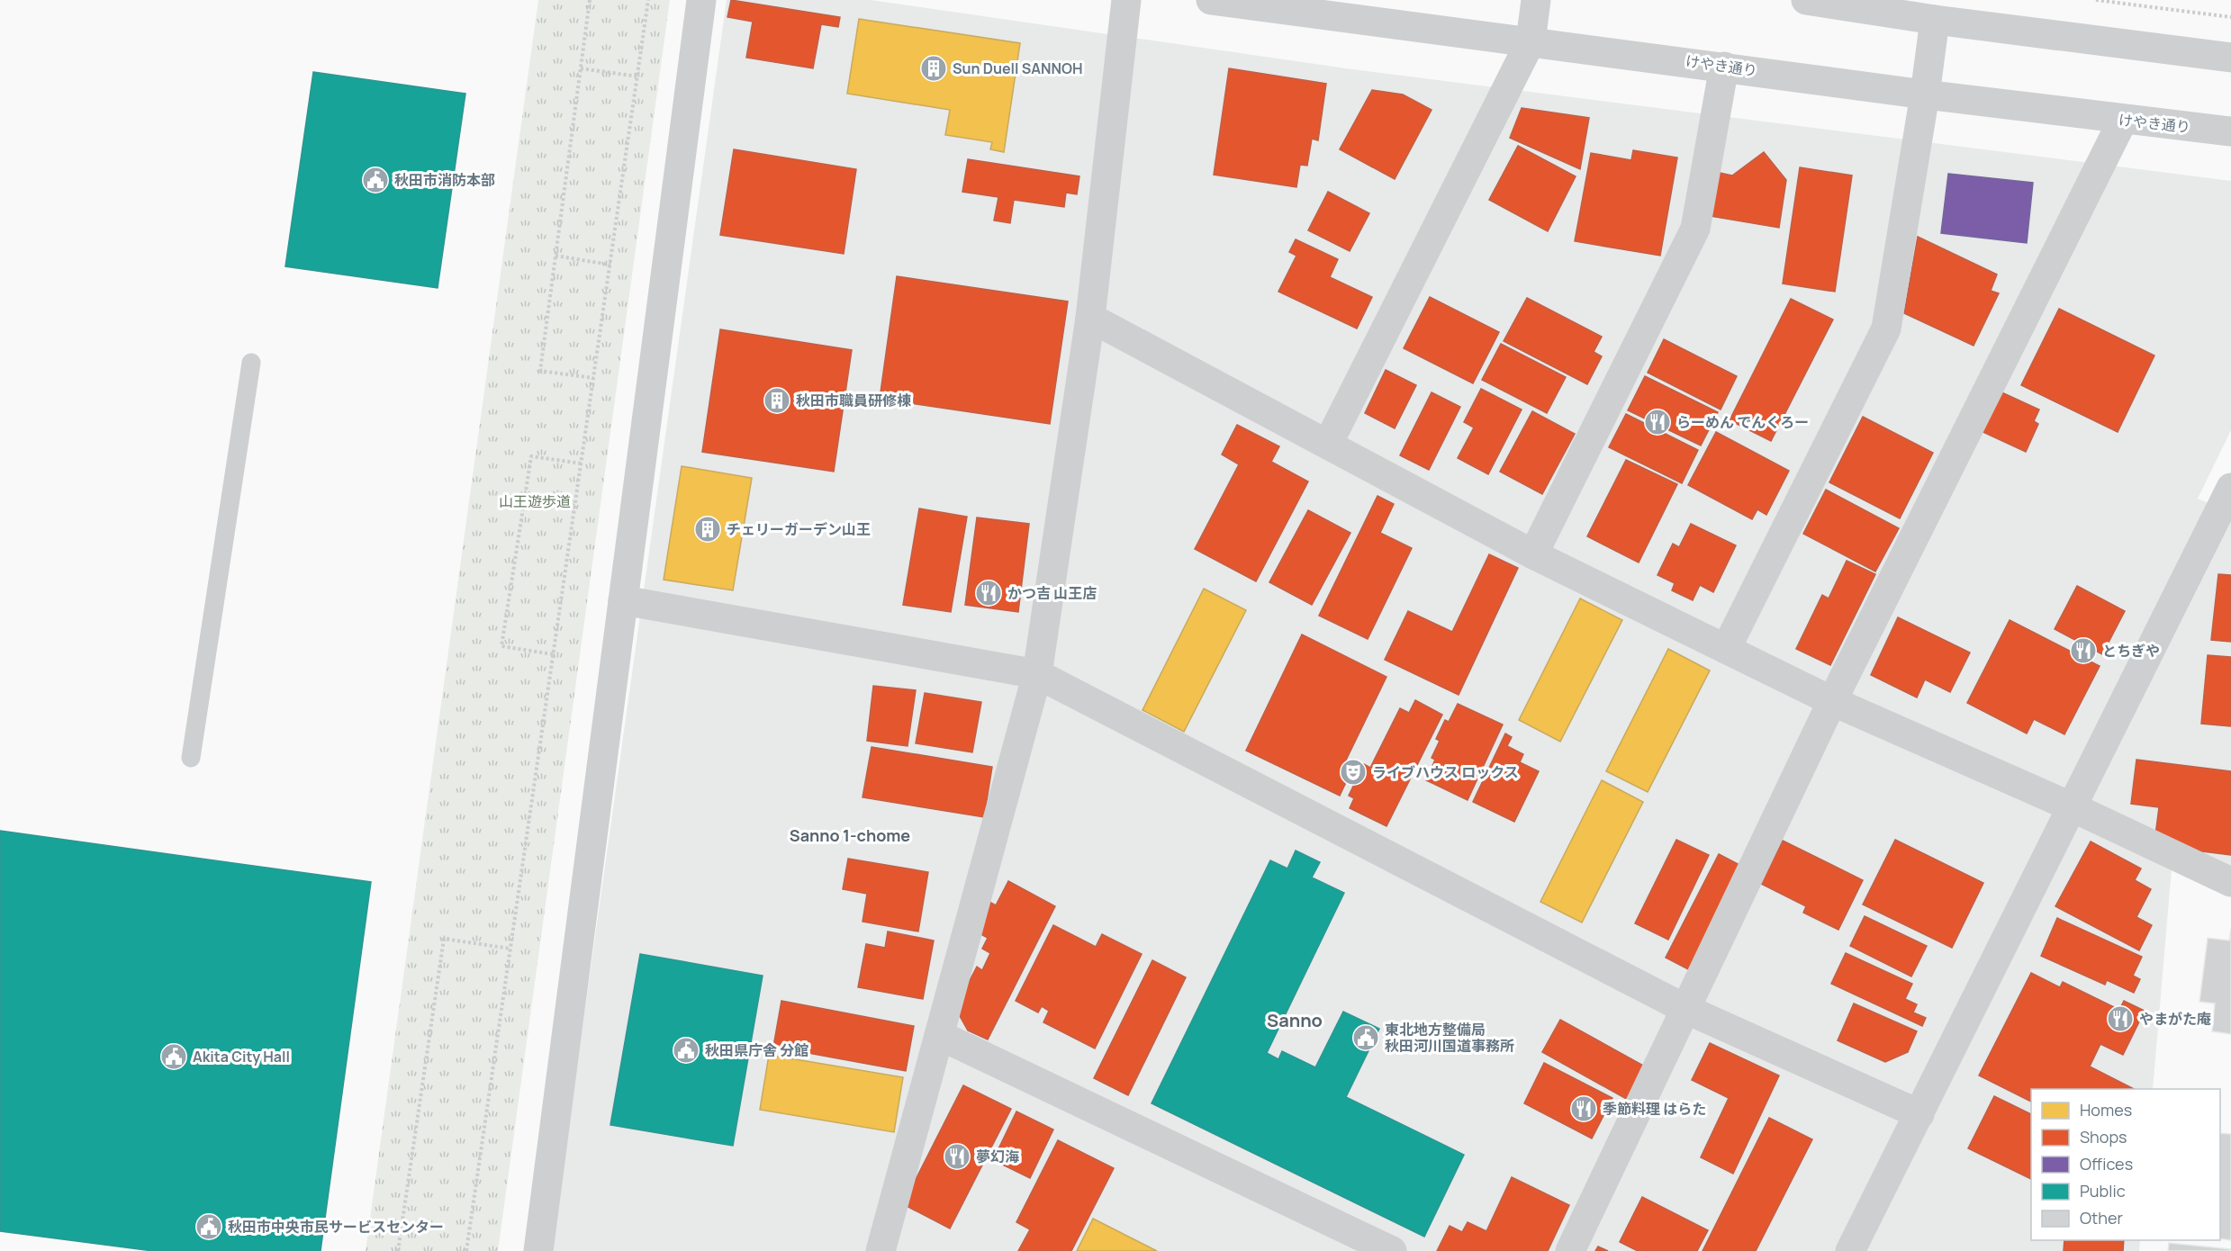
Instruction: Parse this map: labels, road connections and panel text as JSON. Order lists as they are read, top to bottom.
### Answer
{
  "streets": {
    "street": ["けやき通り"]
  },
  "districts": ["Sanno 1-chome", "Sanno"],
  "parks": ["山王遊歩道"],
  "places": {
    "building": ["Sun Duell SANNOH", "秋田市職員研修棟", "チェリーガーデン山王"],
    "public building": [
      "秋田市消防本部",
      "東北地方整備局 秋田河川国道事務所",
      "秋田県庁舎 分館",
      "Akita City Hall",
      "秋田市中央市民サービスセンター"
    ],
    "restaurant": [
      "らーめん でんくろー",
      "かつ吉 山王店",
      "とちぎや",
      "やまがた庵",
      "季節料理 はらた",
      "夢幻海"
    ],
    "theatre": ["ライブハウス ロックス"]
  },
  "legend": [
    "Homes",
    "Shops",
    "Offices",
    "Public",
    "Other"
  ]
}
